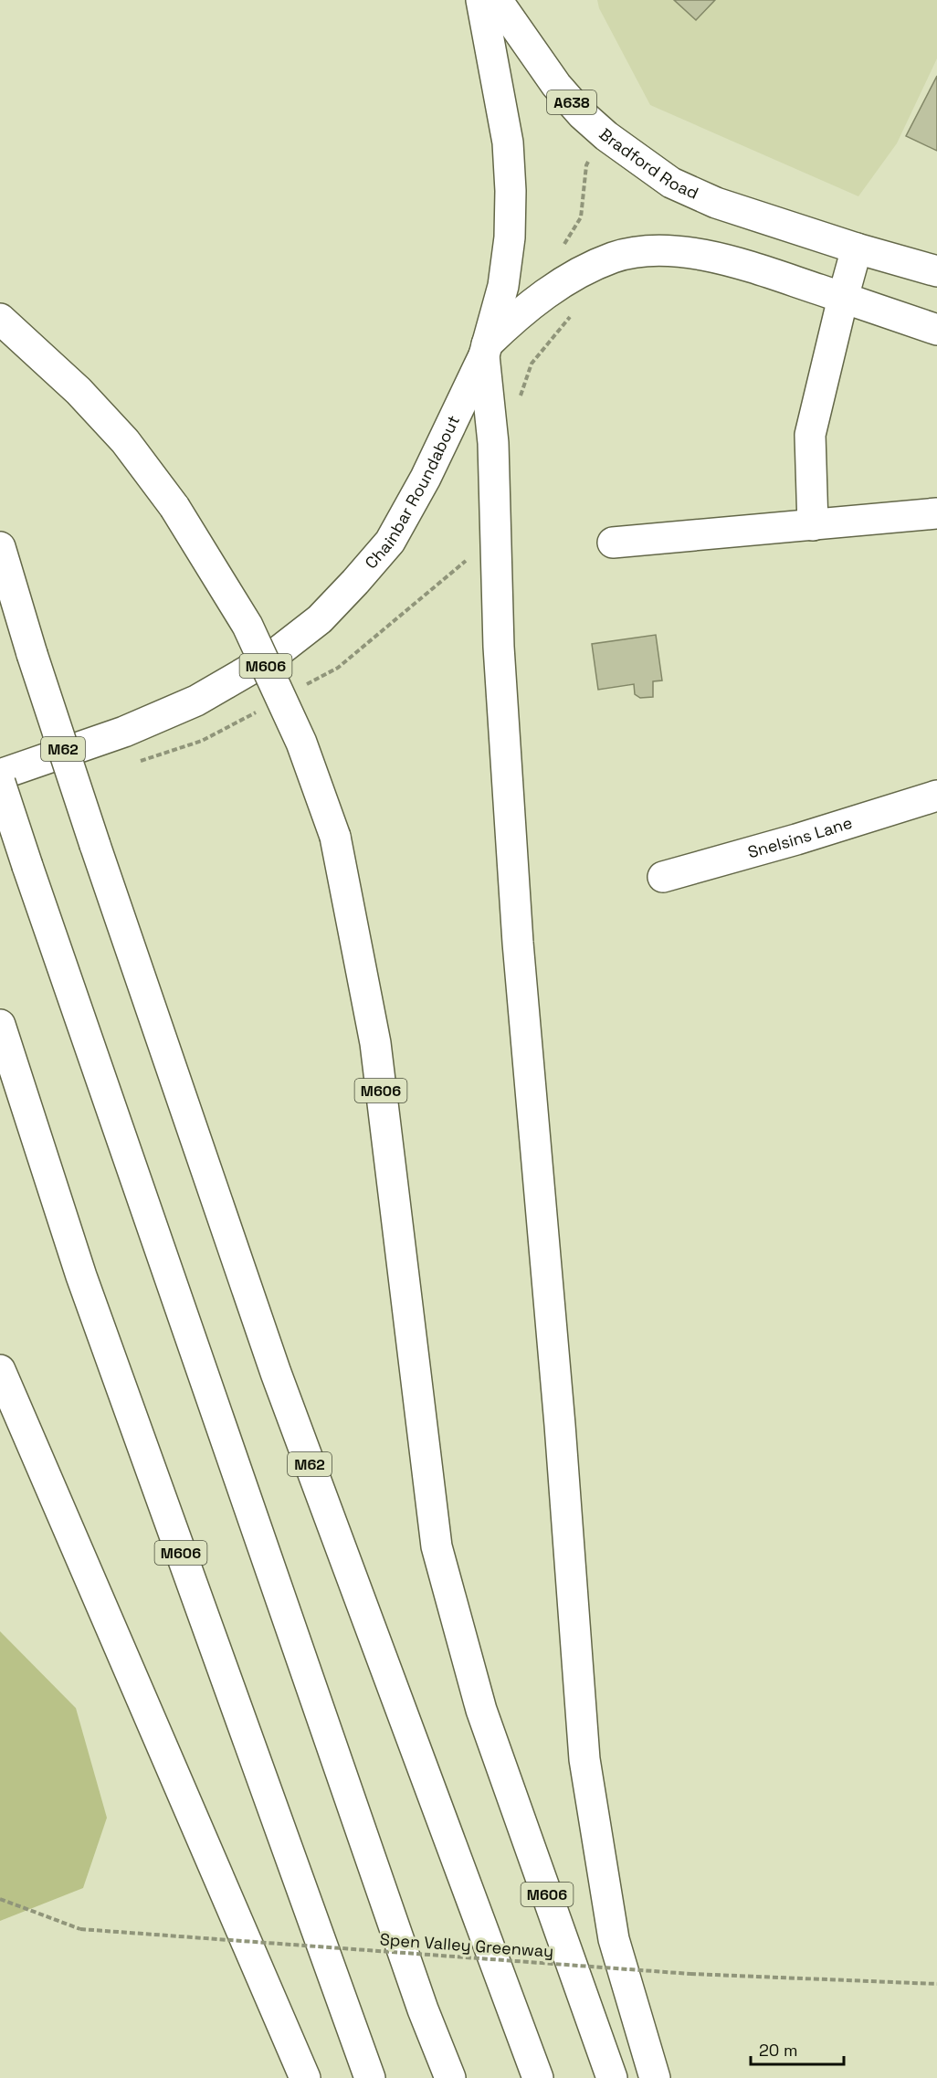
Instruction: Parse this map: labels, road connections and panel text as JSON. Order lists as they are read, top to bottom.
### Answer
{
  "streets": {
    "main road": [
      "A638",
      "Bradford Road",
      "Chainbar Roundabout",
      "M606",
      "M62",
      "Snelsins Lane"
    ],
    "path": ["Spen Valley Greenway"]
  },
  "scale_bar": "20 m"
}
